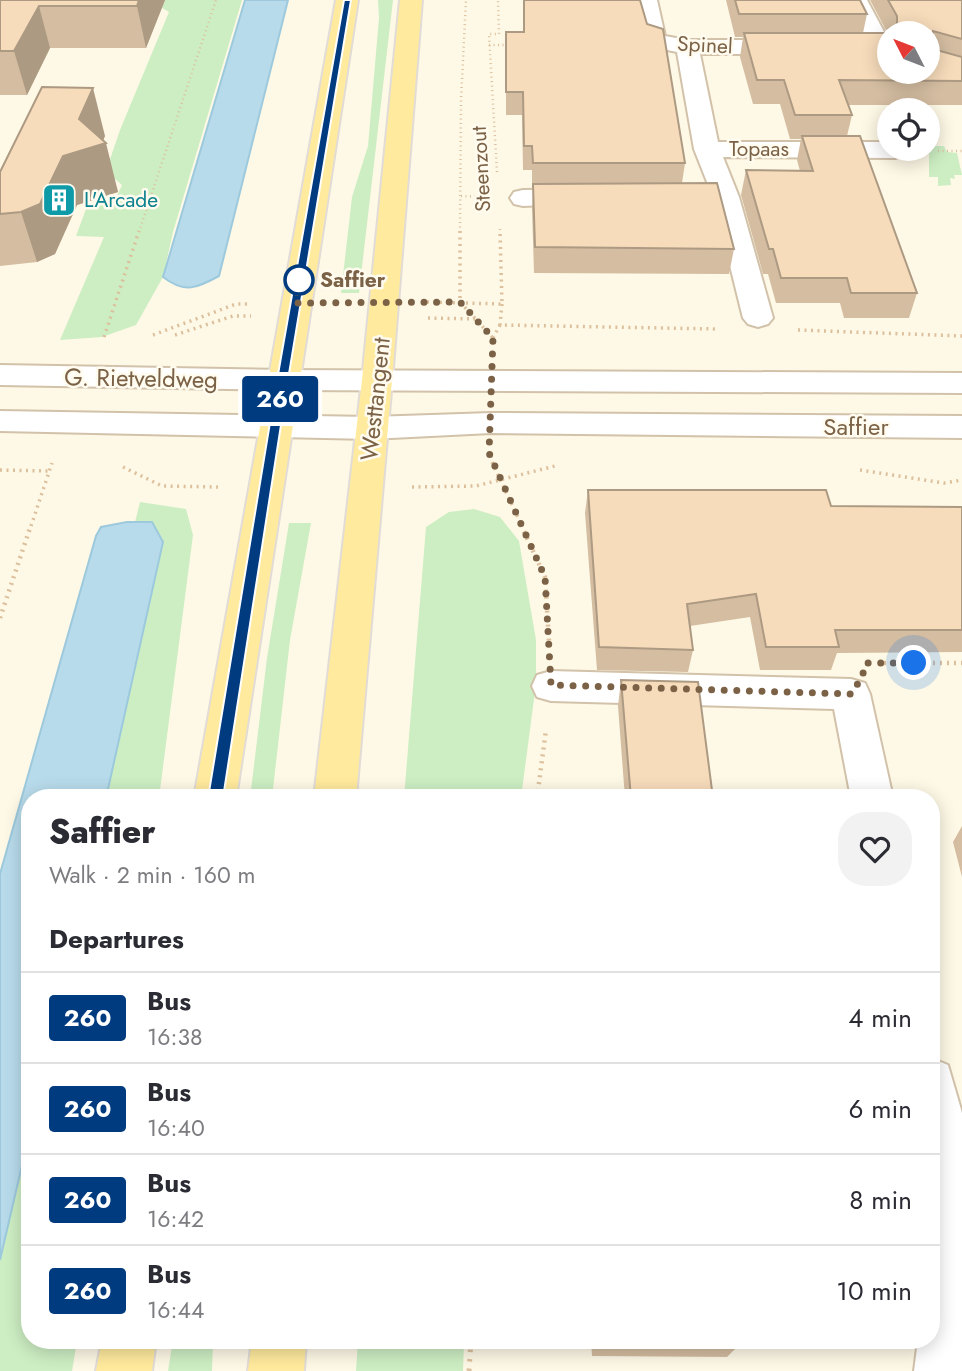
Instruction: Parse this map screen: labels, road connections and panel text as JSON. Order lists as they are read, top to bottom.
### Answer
{
  "streets": {
    "main road": ["Westtangent"],
    "street": [
      "Spinel",
      "Topaas",
      "G. Rietveldweg",
      "Saffier"
    ],
    "path": ["Steenzout"]
  },
  "crossings": [
    ["Spinel", "Topaas"],
    ["G. Rietveldweg", "Westtangent"],
    ["G. Rietveldweg", "Saffier"],
    ["Westtangent", "Saffier"]
  ],
  "places": {
    "building": ["L'Arcade"],
    "other": ["Saffier"]
  },
  "lines": ["bus line 260"],
  "north": "top left",
  "page": {
    "on_map": "260",
    "heading": [
      ["Saffier", "Walk · 2 min · 160 m"],
      "Departures"
    ],
    "list": [
      {
        "mark": "260",
        "name": "Bus",
        "note": "16:38",
        "value": "4 min"
      },
      {
        "mark": "260",
        "name": "Bus",
        "note": "16:40",
        "value": "6 min"
      },
      {
        "mark": "260",
        "name": "Bus",
        "note": "16:42",
        "value": "8 min"
      },
      {
        "mark": "260",
        "name": "Bus",
        "note": "16:44",
        "value": "10 min"
      }
    ]
  }
}
